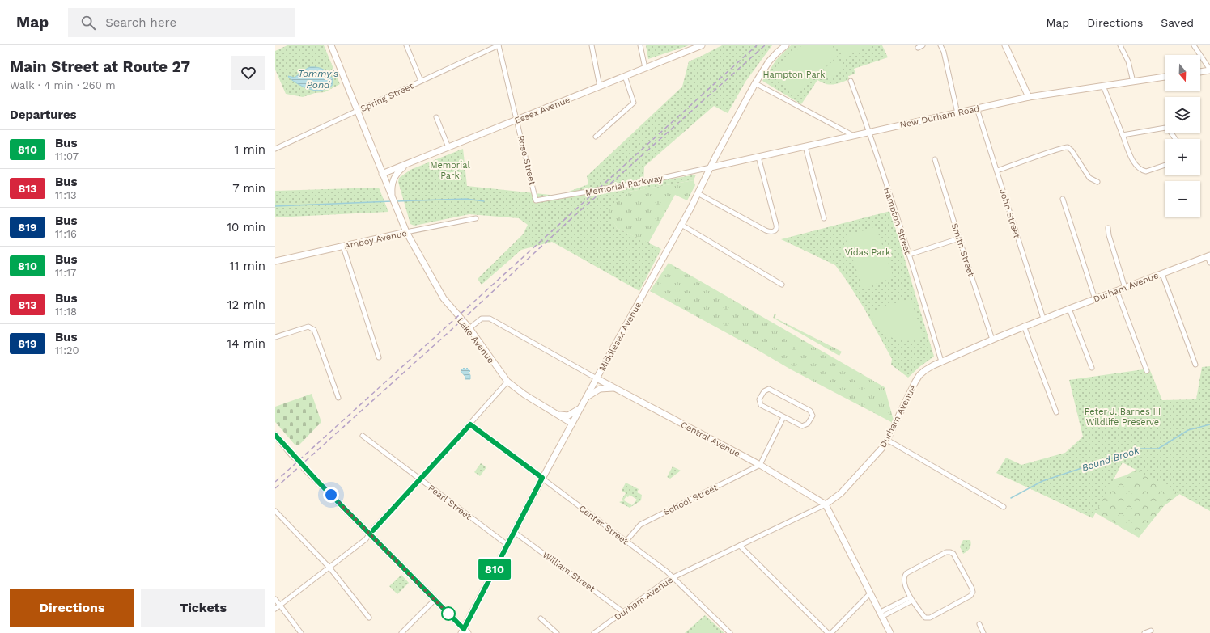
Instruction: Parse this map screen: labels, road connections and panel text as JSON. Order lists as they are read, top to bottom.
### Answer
{
  "streets": {
    "street": [
      "Spring Street",
      "Essex Avenue",
      "New Durham Road",
      "Rose Street",
      "Memorial Parkway",
      "John Street",
      "Hampton Street",
      "Amboy Avenue",
      "Smith Street",
      "Durham Avenue",
      "Middlesex Avenue",
      "Lake Avenue",
      "Central Avenue",
      "School Street",
      "Pearl Street",
      "Center Street",
      "William Street"
    ]
  },
  "crossings": [
    ["Spring Street", "Rose Street"],
    ["Essex Avenue", "Rose Street"],
    ["New Durham Road", "Memorial Parkway"],
    ["New Durham Road", "John Street"],
    ["New Durham Road", "Hampton Street"],
    ["New Durham Road", "Middlesex Avenue"],
    ["Rose Street", "Memorial Parkway"],
    ["Memorial Parkway", "Middlesex Avenue"],
    ["John Street", "Durham Avenue"],
    ["Hampton Street", "Durham Avenue"],
    ["Amboy Avenue", "Lake Avenue"],
    ["Smith Street", "Durham Avenue"],
    ["Durham Avenue", "Central Avenue"],
    ["Durham Avenue", "Center Street"],
    ["Durham Avenue", "William Street"],
    ["Middlesex Avenue", "Lake Avenue"],
    ["Middlesex Avenue", "Central Avenue"],
    ["Middlesex Avenue", "Pearl Street"],
    ["Middlesex Avenue", "Center Street"],
    ["Middlesex Avenue", "William Street"],
    ["Lake Avenue", "Central Avenue"],
    ["Central Avenue", "School Street"],
    ["School Street", "Center Street"]
  ],
  "water": ["Tommy's Pond", "Bound Brook"],
  "parks": [
    "Hampton Park",
    "Memorial Park",
    "Vidas Park",
    "Peter J. Barnes III Wildlife Preserve"
  ],
  "lines": ["bus line 810"],
  "north": "bottom",
  "page": {
    "header": "Map",
    "search": "Search here",
    "nav": ["Map", "Directions", "Saved"],
    "heading": [
      ["Main Street at Route 27", "Walk · 4 min · 260 m"],
      "Departures"
    ],
    "on_map": "810",
    "map_buttons": ["+", "−"],
    "list": [
      {
        "mark": "810",
        "name": "Bus",
        "note": "11:07",
        "value": "1 min"
      },
      {
        "mark": "813",
        "name": "Bus",
        "note": "11:13",
        "value": "7 min"
      },
      {
        "mark": "819",
        "name": "Bus",
        "note": "11:16",
        "value": "10 min"
      },
      {
        "mark": "810",
        "name": "Bus",
        "note": "11:17",
        "value": "11 min"
      },
      {
        "mark": "813",
        "name": "Bus",
        "note": "11:18",
        "value": "12 min"
      },
      {
        "mark": "819",
        "name": "Bus",
        "note": "11:20",
        "value": "14 min"
      }
    ],
    "buttons": ["Directions", "Tickets"]
  }
}
